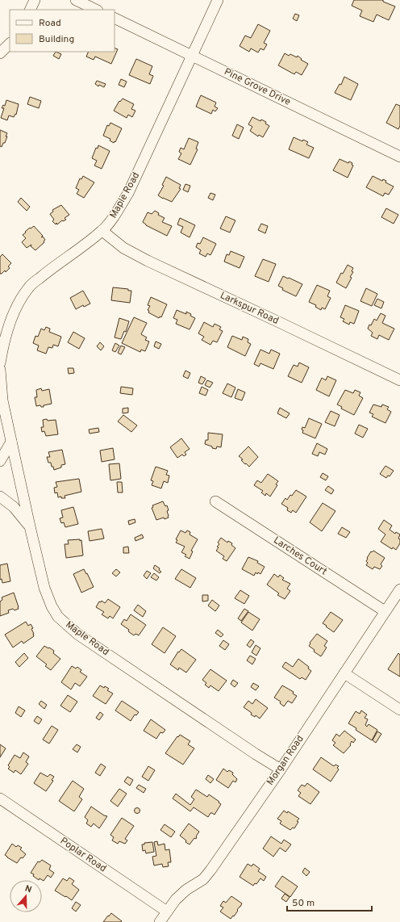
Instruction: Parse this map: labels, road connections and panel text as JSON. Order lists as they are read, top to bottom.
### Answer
{
  "streets": {
    "street": [
      "Pine Grove Drive",
      "Maple Road",
      "Larkspur Road",
      "Larches Court",
      "Morgan Road",
      "Poplar Road"
    ]
  },
  "crossings": [
    ["Pine Grove Drive", "Maple Road"],
    ["Maple Road", "Larkspur Road"],
    ["Maple Road", "Morgan Road"],
    ["Larches Court", "Morgan Road"],
    ["Morgan Road", "Poplar Road"]
  ],
  "legend": ["Road", "Building"],
  "scale_bar": "50 m",
  "north": "top"
}
